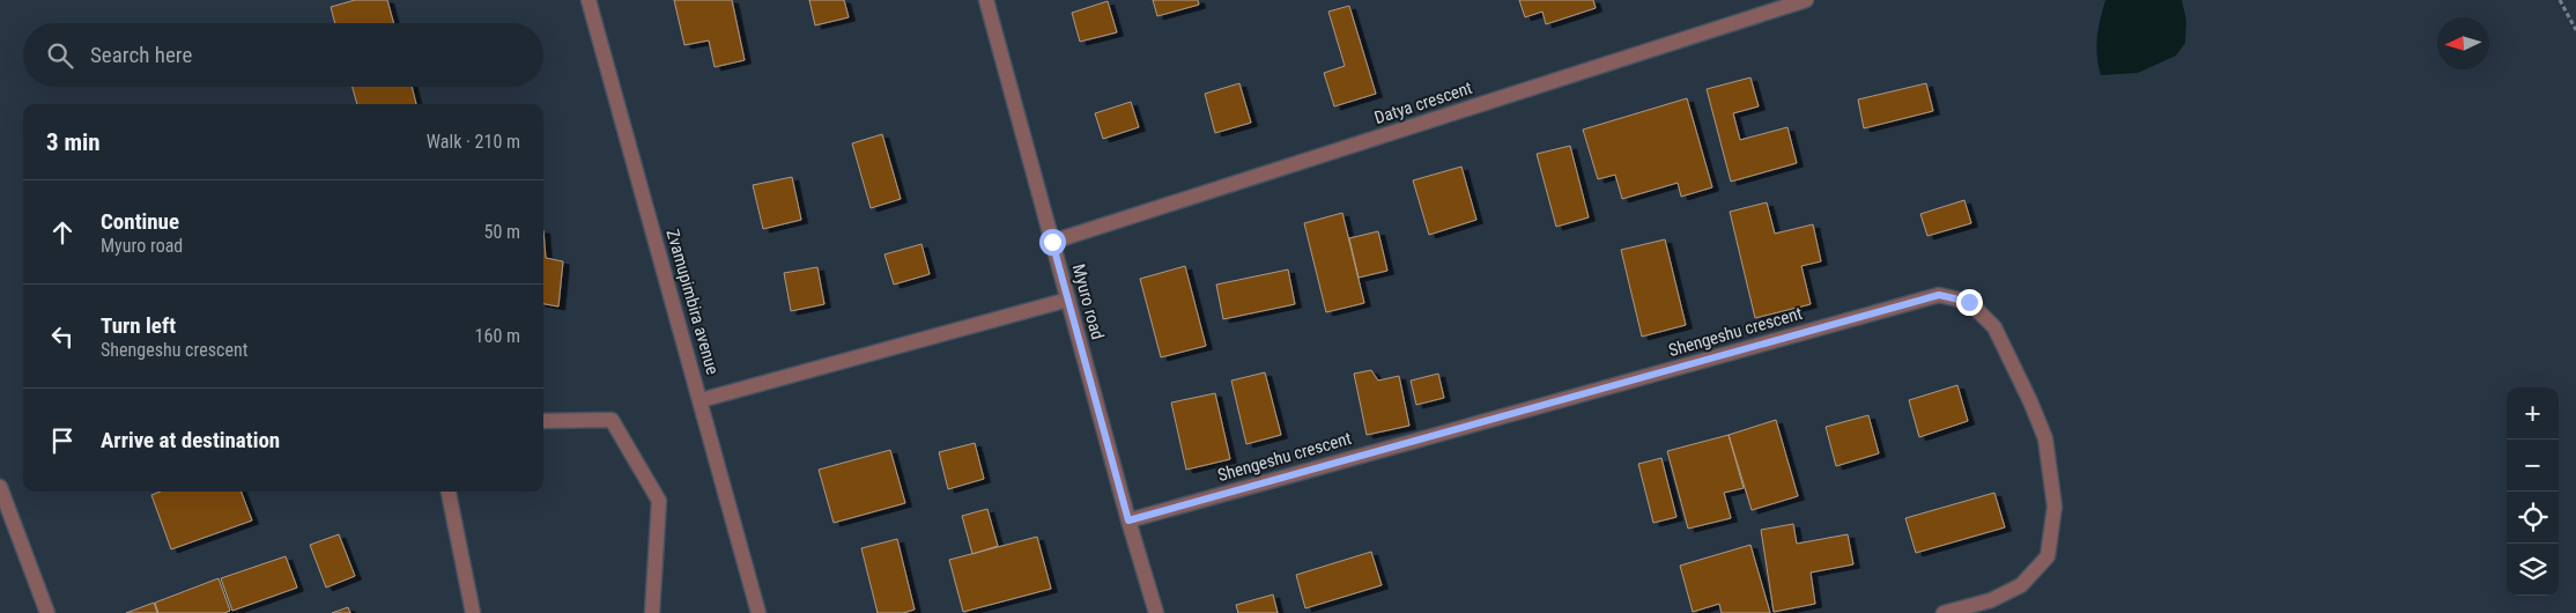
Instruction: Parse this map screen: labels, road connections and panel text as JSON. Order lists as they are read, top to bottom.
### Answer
{
  "streets": {
    "street": [
      "Datya crescent",
      "Zvamupimbira avenue",
      "Myuro road",
      "Shengeshu crescent"
    ]
  },
  "crossings": [
    ["Datya crescent", "Myuro road"],
    ["Myuro road", "Shengeshu crescent"]
  ],
  "north": "left",
  "page": {
    "search": "Search here",
    "heading": ["3 min", "Walk · 210 m"],
    "list": [
      ["Continue", "Myuro road", "50 m"],
      ["Turn left", "Shengeshu crescent", "160 m"],
      "Arrive at destination"
    ],
    "map_buttons": ["+", "−"]
  }
}
